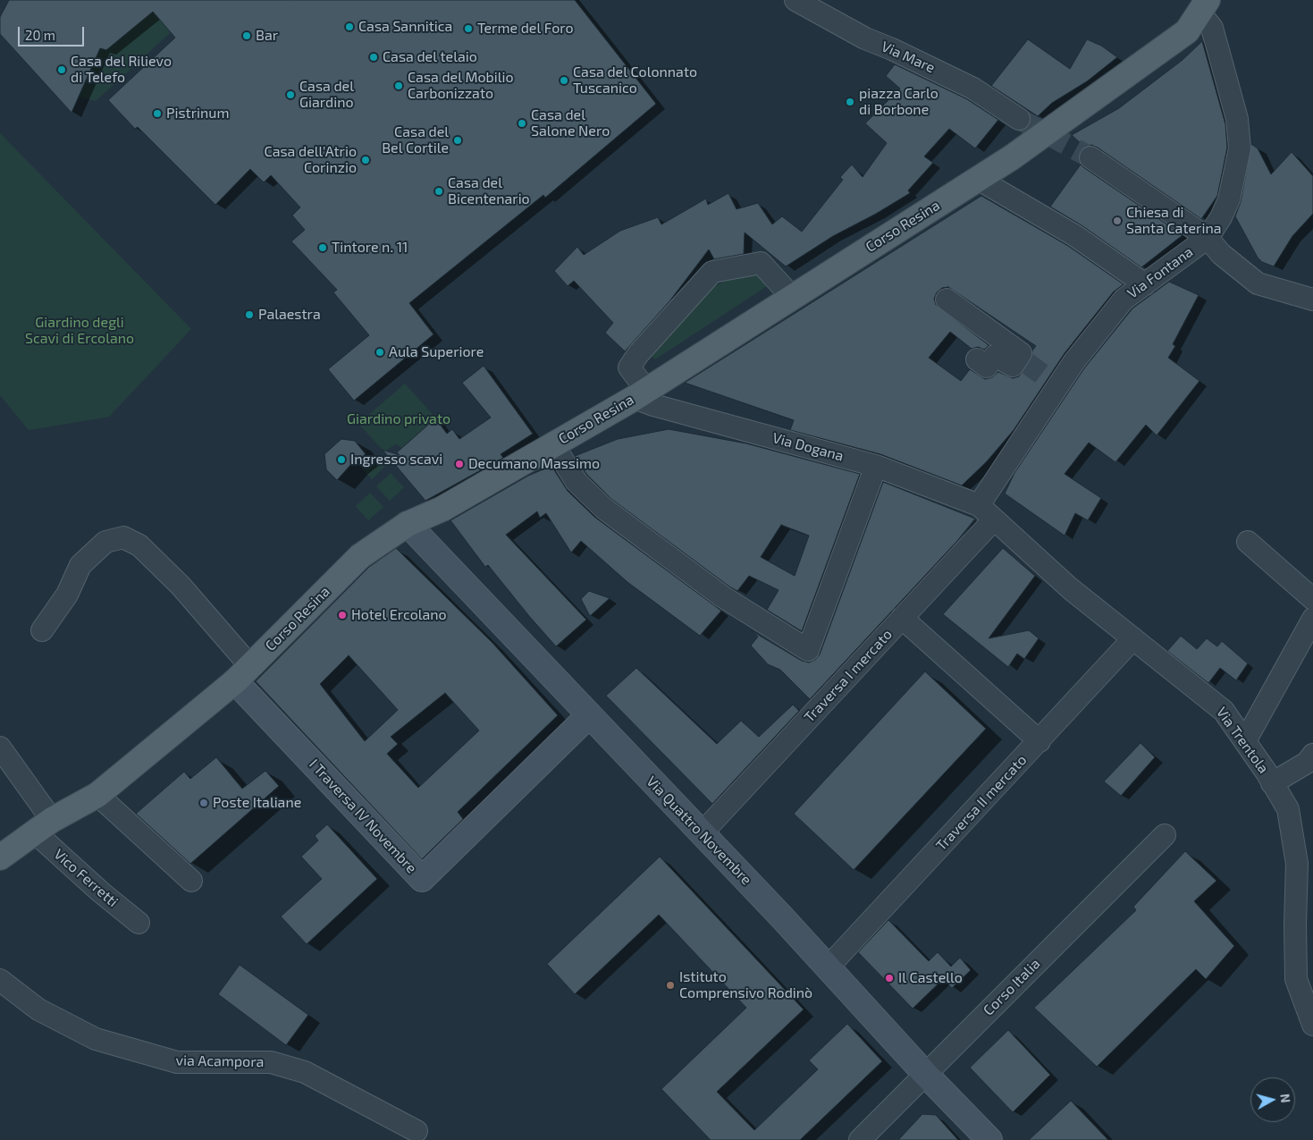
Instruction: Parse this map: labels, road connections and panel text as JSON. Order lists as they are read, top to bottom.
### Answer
{
  "streets": {
    "main road": ["Corso Resina"],
    "street": [
      "Via Mare",
      "Via Fontana",
      "Via Dogana",
      "Traversa I mercato",
      "Via Trentola",
      "Traversa II mercato",
      "I Traversa IV Novembre",
      "Via Quattro Novembre",
      "Vico Ferretti",
      "Corso Italia",
      "via Acampora"
    ]
  },
  "crossings": [
    ["Corso Resina", "Via Fontana"],
    ["Corso Resina", "Via Dogana"],
    ["Corso Resina", "I Traversa IV Novembre"],
    ["Corso Resina", "Via Quattro Novembre"],
    ["Corso Resina", "Vico Ferretti"],
    ["Via Fontana", "Via Dogana"],
    ["Via Fontana", "Traversa I mercato"],
    ["Via Fontana", "Via Trentola"],
    ["Via Dogana", "Traversa I mercato"],
    ["Via Dogana", "Via Trentola"],
    ["Traversa I mercato", "Via Trentola"],
    ["Traversa I mercato", "Via Quattro Novembre"],
    ["Via Trentola", "Traversa II mercato"],
    ["Traversa II mercato", "Via Quattro Novembre"],
    ["I Traversa IV Novembre", "Via Quattro Novembre"],
    ["Via Quattro Novembre", "Corso Italia"]
  ],
  "parks": ["Giardino degli Scavi di Ercolano", "Giardino privato"],
  "places": [
    "Casa Sannitica",
    "Terme del Foro",
    "Bar",
    "Casa del telaio",
    "Casa del Rilievo di Telefo",
    "Casa del Colonnato Tuscanico",
    "Casa del Mobilio Carbonizzato",
    "Casa del Giardino",
    "piazza Carlo di Borbone",
    "Pistrinum",
    "Casa del Salone Nero",
    "Casa del Bel Cortile",
    "Casa dell'Atrio Corinzio",
    "Casa del Bicentenario",
    "Chiesa di Santa Caterina",
    "Tintore n. 11",
    "Palaestra",
    "Aula Superiore",
    "Ingresso scavi",
    "Decumano Massimo",
    "Hotel Ercolano",
    "Poste Italiane",
    "Il Castello",
    "Istituto Comprensivo Rodinò"
  ],
  "scale_bar": "20 m",
  "north": "right"
}
